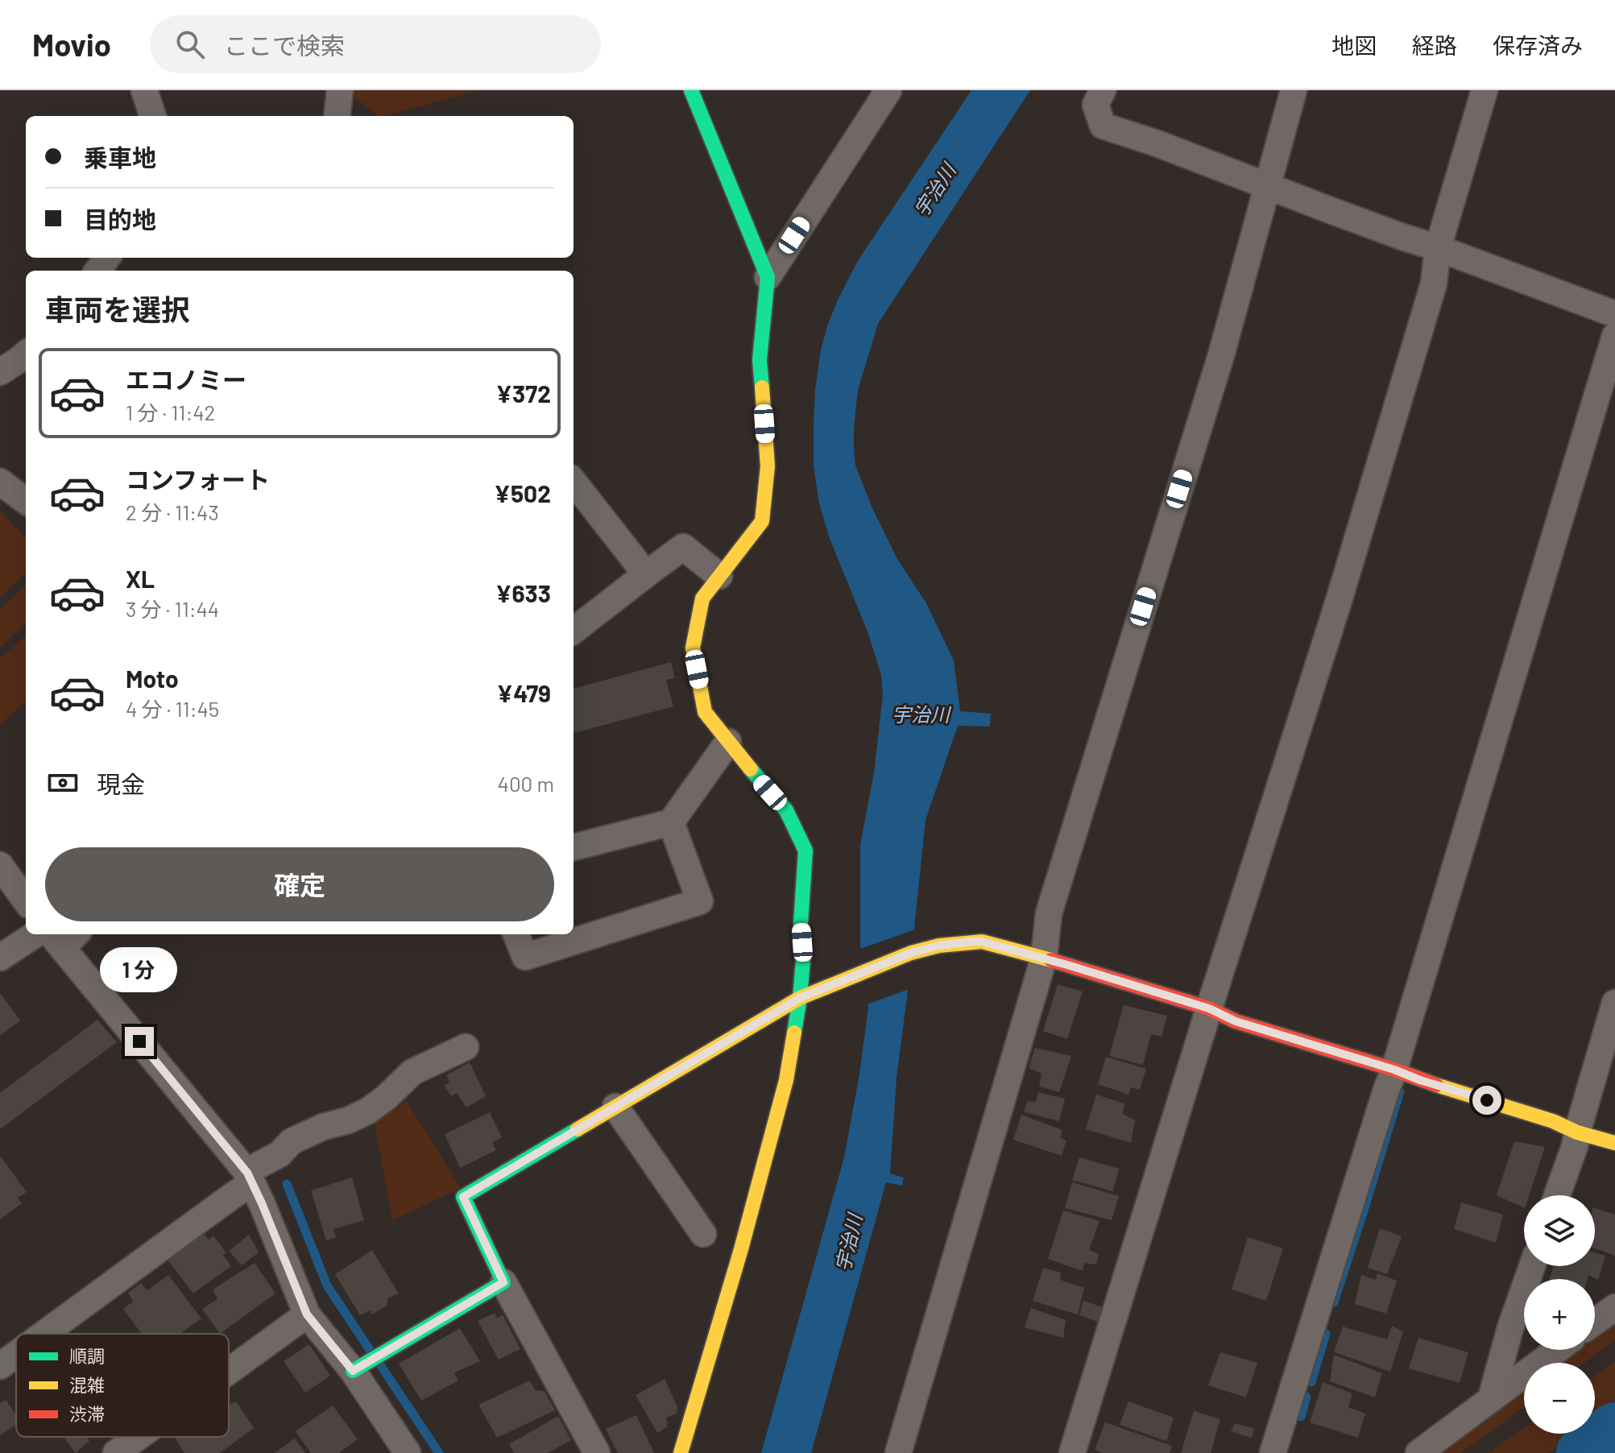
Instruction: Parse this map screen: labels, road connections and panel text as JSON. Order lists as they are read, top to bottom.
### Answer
{
  "water": ["宇治川"],
  "legend": ["順調", "混雑", "渋滞"],
  "page": {
    "header": "Movio",
    "search": "ここで検索",
    "nav": ["地図", "経路", "保存済み"],
    "banner": ["乗車地", "目的地"],
    "heading": "車両を選択",
    "list": [
      {
        "name": "エコノミー",
        "note": "1 分 · 11:42",
        "value": "¥372"
      },
      {
        "name": "コンフォート",
        "note": "2 分 · 11:43",
        "value": "¥502"
      },
      {
        "name": "XL",
        "note": "3 分 · 11:44",
        "value": "¥633"
      },
      {
        "name": "Moto",
        "note": "4 分 · 11:45",
        "value": "¥479"
      }
    ],
    "pay": ["現金", "400 m"],
    "buttons": "確定",
    "bubble": "1 分",
    "map_buttons": ["+", "−"]
  }
}
